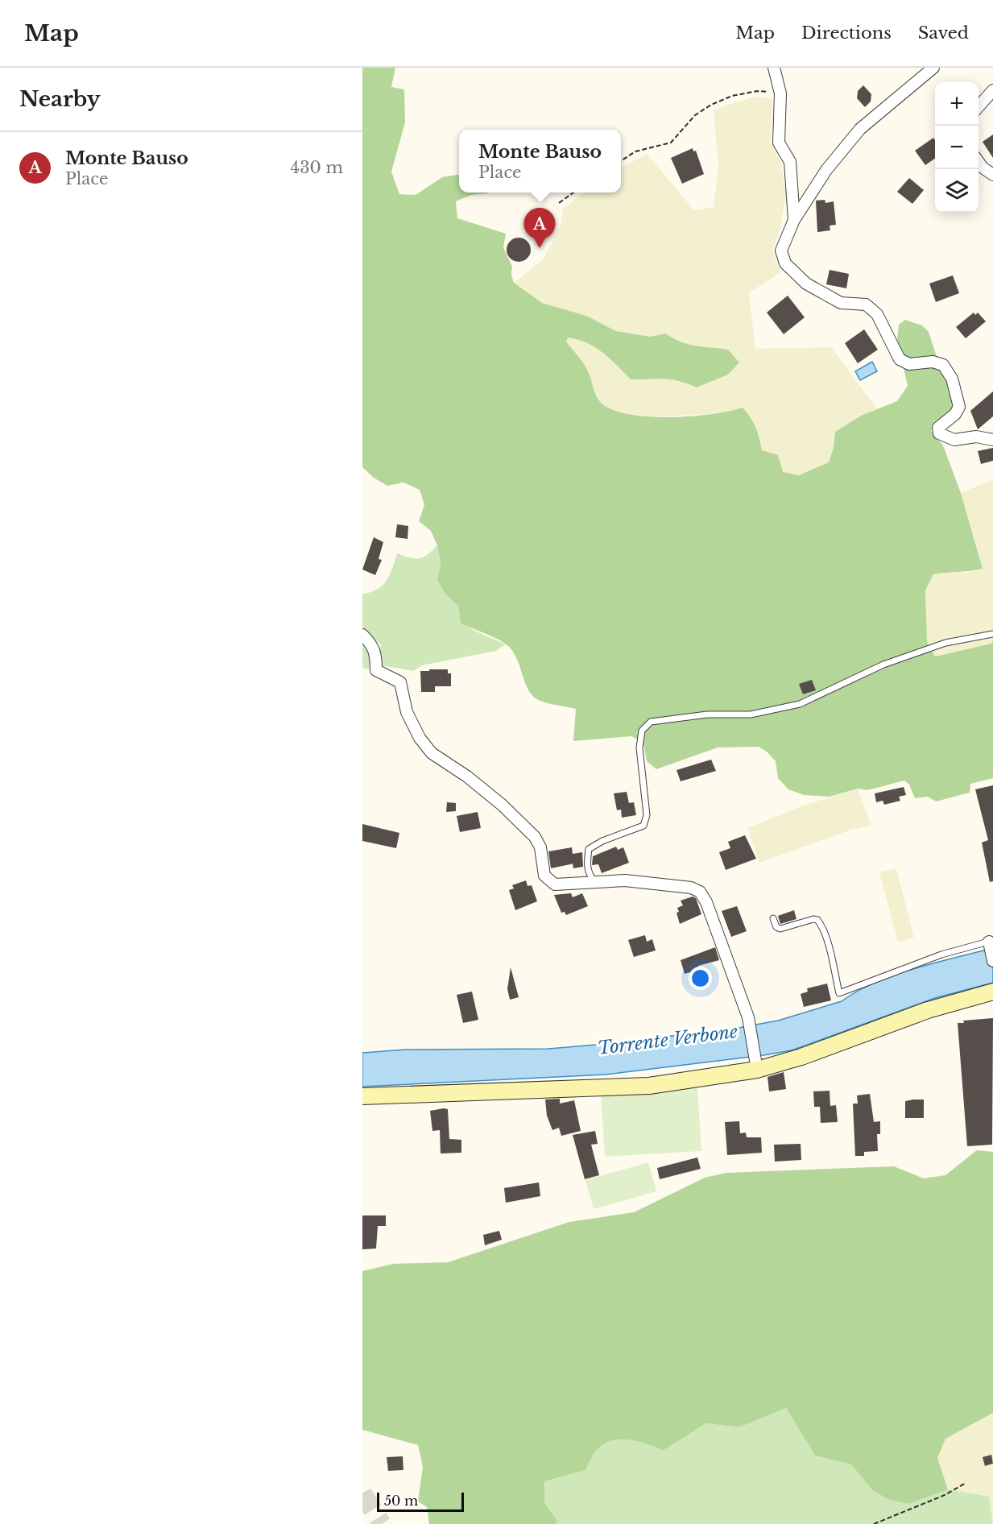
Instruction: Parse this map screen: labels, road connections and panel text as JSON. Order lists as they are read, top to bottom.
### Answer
{
  "water": ["Torrente Verbone"],
  "scale_bar": "50 m",
  "page": {
    "header": "Map",
    "nav": ["Map", "Directions", "Saved"],
    "heading": "Nearby",
    "map_buttons": ["+", "−"],
    "popup": ["Monte Bauso", "Place"],
    "list": [
      {
        "mark": "A",
        "name": "Monte Bauso",
        "note": "Place",
        "value": "430 m"
      }
    ],
    "pins": "A",
    "scale": "50 m"
  }
}
